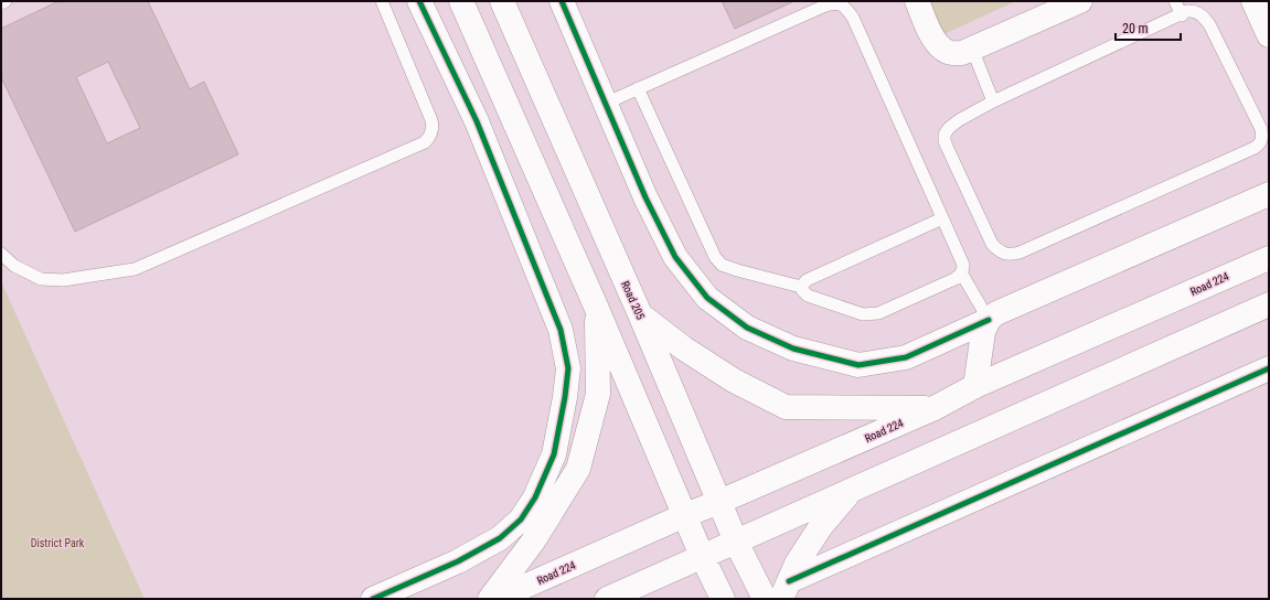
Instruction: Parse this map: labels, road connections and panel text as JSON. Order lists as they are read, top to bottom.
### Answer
{
  "streets": {
    "main road": ["Road 224", "Road 205"]
  },
  "crossings": [
    ["Road 224", "Road 205"]
  ],
  "parks": ["District Park"],
  "scale_bar": "20 m"
}
